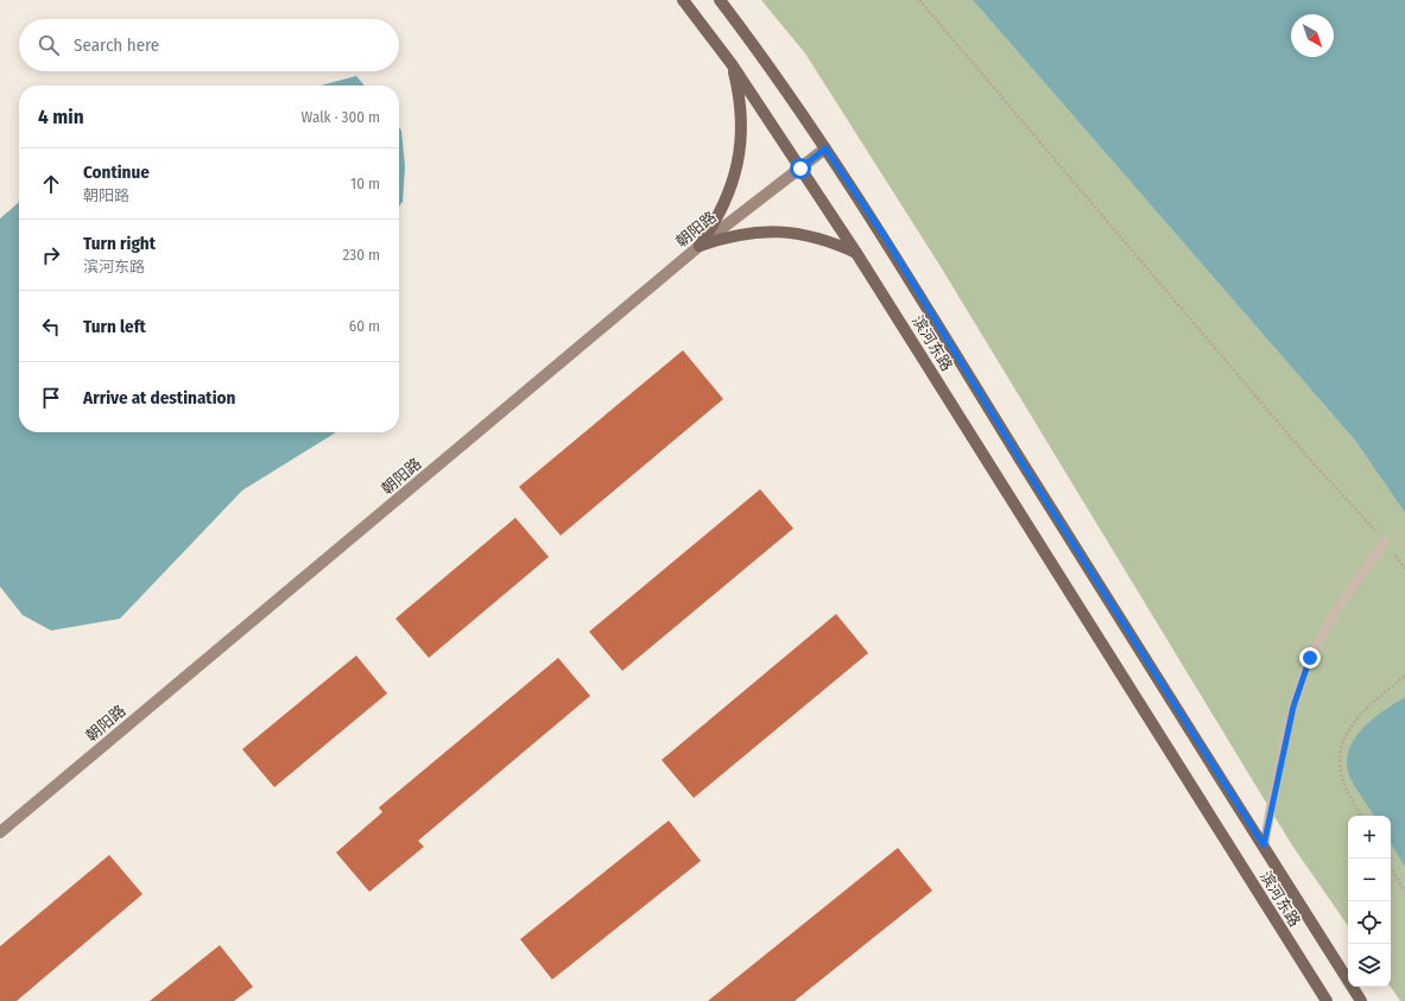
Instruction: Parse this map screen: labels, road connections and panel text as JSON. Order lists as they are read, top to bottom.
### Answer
{
  "streets": {
    "main road": ["滨河东路"],
    "street": ["朝阳路"]
  },
  "crossings": [
    ["朝阳路", "滨河东路"]
  ],
  "north": "bottom right",
  "page": {
    "search": "Search here",
    "heading": ["4 min", "Walk · 300 m"],
    "list": [
      ["Continue", "朝阳路", "10 m"],
      ["Turn right", "滨河东路", "230 m"],
      ["Turn left", "60 m"],
      "Arrive at destination"
    ],
    "map_buttons": ["+", "−"]
  }
}
